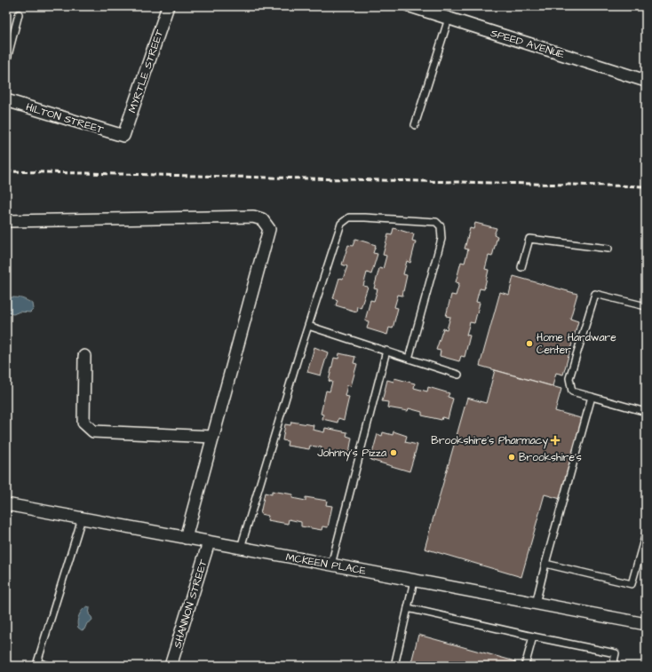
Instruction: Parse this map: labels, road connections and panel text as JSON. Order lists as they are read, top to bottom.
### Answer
{
  "streets": {
    "street": [
      "SPEED AVENUE",
      "MYRTLE STREET",
      "HILTON STREET",
      "MCKEEN PLACE",
      "SHANNON STREET"
    ]
  },
  "crossings": [
    ["MYRTLE STREET", "HILTON STREET"],
    ["MCKEEN PLACE", "SHANNON STREET"]
  ],
  "places": {
    "other": ["Home Hardware Center", "Johnny's Pizza", "Brookshire's"],
    "health": ["Brookshire's Pharmacy"]
  }
}
